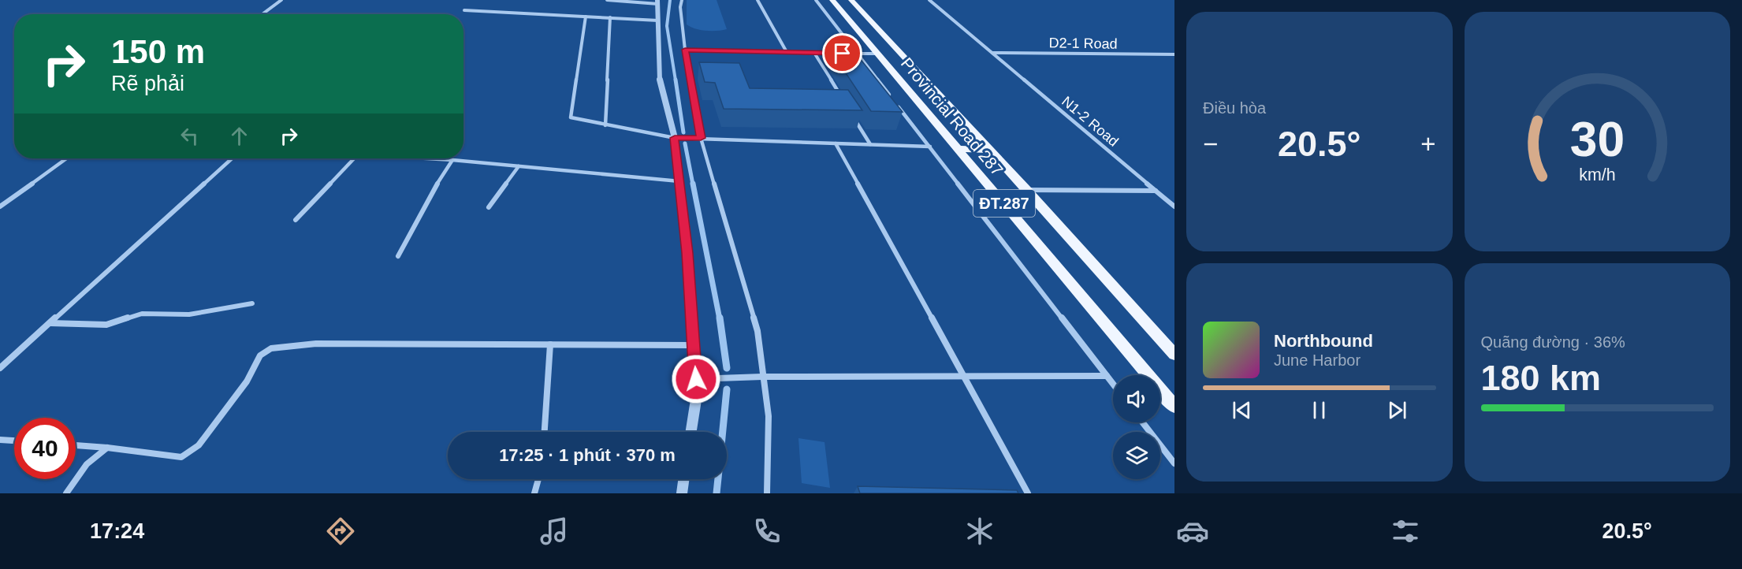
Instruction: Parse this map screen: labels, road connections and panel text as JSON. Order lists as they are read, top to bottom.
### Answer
{
  "streets": {
    "main road": ["Provincial Road 287", "ĐT.287"],
    "street": ["D2-1 Road", "N1-2 Road"]
  },
  "crossings": [
    ["D2-1 Road", "N1-2 Road"]
  ],
  "page": {
    "tile": [
      "Điều hòa",
      ["Quãng đường · 36%", "180 km"]
    ],
    "turn": ["150 m", "Rẽ phải"],
    "heat": ["−", "20.5°", "+"],
    "song": ["Northbound", "June Harbor"],
    "limit": "40",
    "trip": "17:25 · 1 phút · 370 m",
    "tabs": ["17:24", "20.5°"],
    "gauge": ["30", "km/h"]
  }
}
